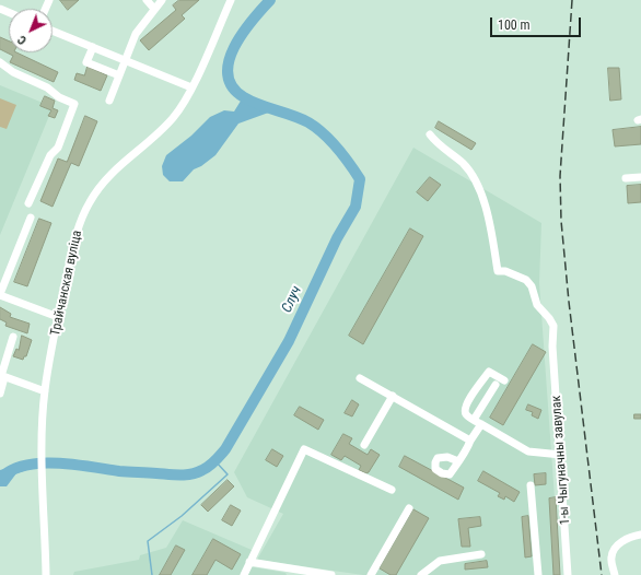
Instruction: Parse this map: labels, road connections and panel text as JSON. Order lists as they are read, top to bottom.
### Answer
{
  "streets": {
    "street": ["Трайчанская вуліца", "1-ы Чыгуначны завулак"]
  },
  "water": ["Случ"],
  "scale_bar": "100 m",
  "north": "bottom left"
}
